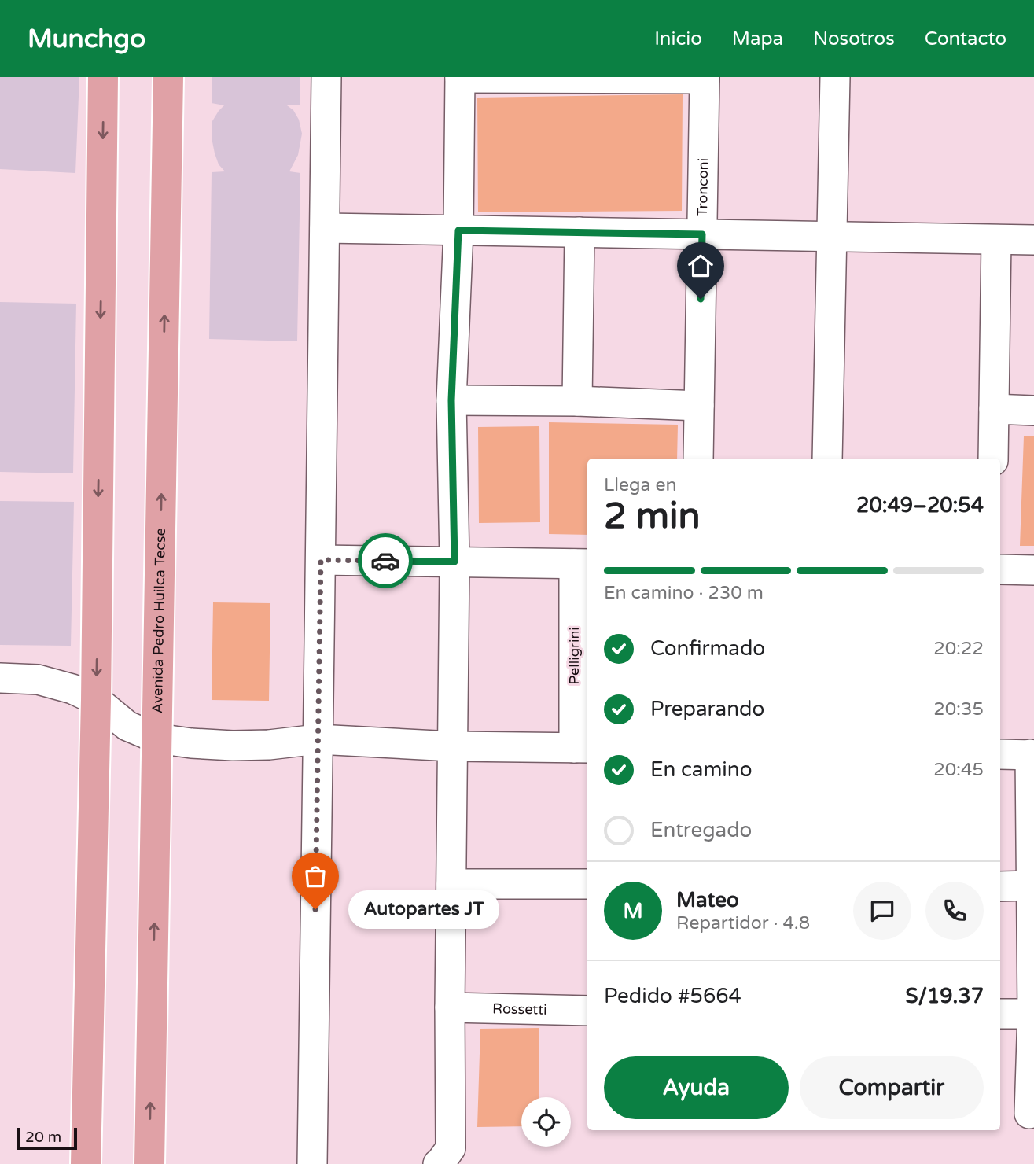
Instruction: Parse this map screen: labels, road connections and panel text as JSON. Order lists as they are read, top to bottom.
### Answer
{
  "streets": {
    "main road": ["Avenida Pedro Huilca Tecse"],
    "street": ["Tronconi", "Pelligrini", "Rossetti"]
  },
  "places": ["Autopartes JT"],
  "scale_bar": "20 m",
  "page": {
    "header": "Munchgo",
    "nav": [
      "Inicio",
      "Mapa",
      "Nosotros",
      "Contacto"
    ],
    "heading": ["2 min", "Llega en", "20:49–20:54"],
    "panel": [
      "Mateo",
      "Repartidor · 4.8",
      "Pedido #5664",
      "S/19.37"
    ],
    "bar": "En camino · 230 m",
    "list": [
      ["Confirmado", "20:22"],
      ["Preparando", "20:35"],
      ["En camino", "20:45"],
      "Entregado"
    ],
    "round": "M",
    "bubble": "Autopartes JT",
    "buttons": ["Ayuda", "Compartir"],
    "scale": "20 m"
  }
}
